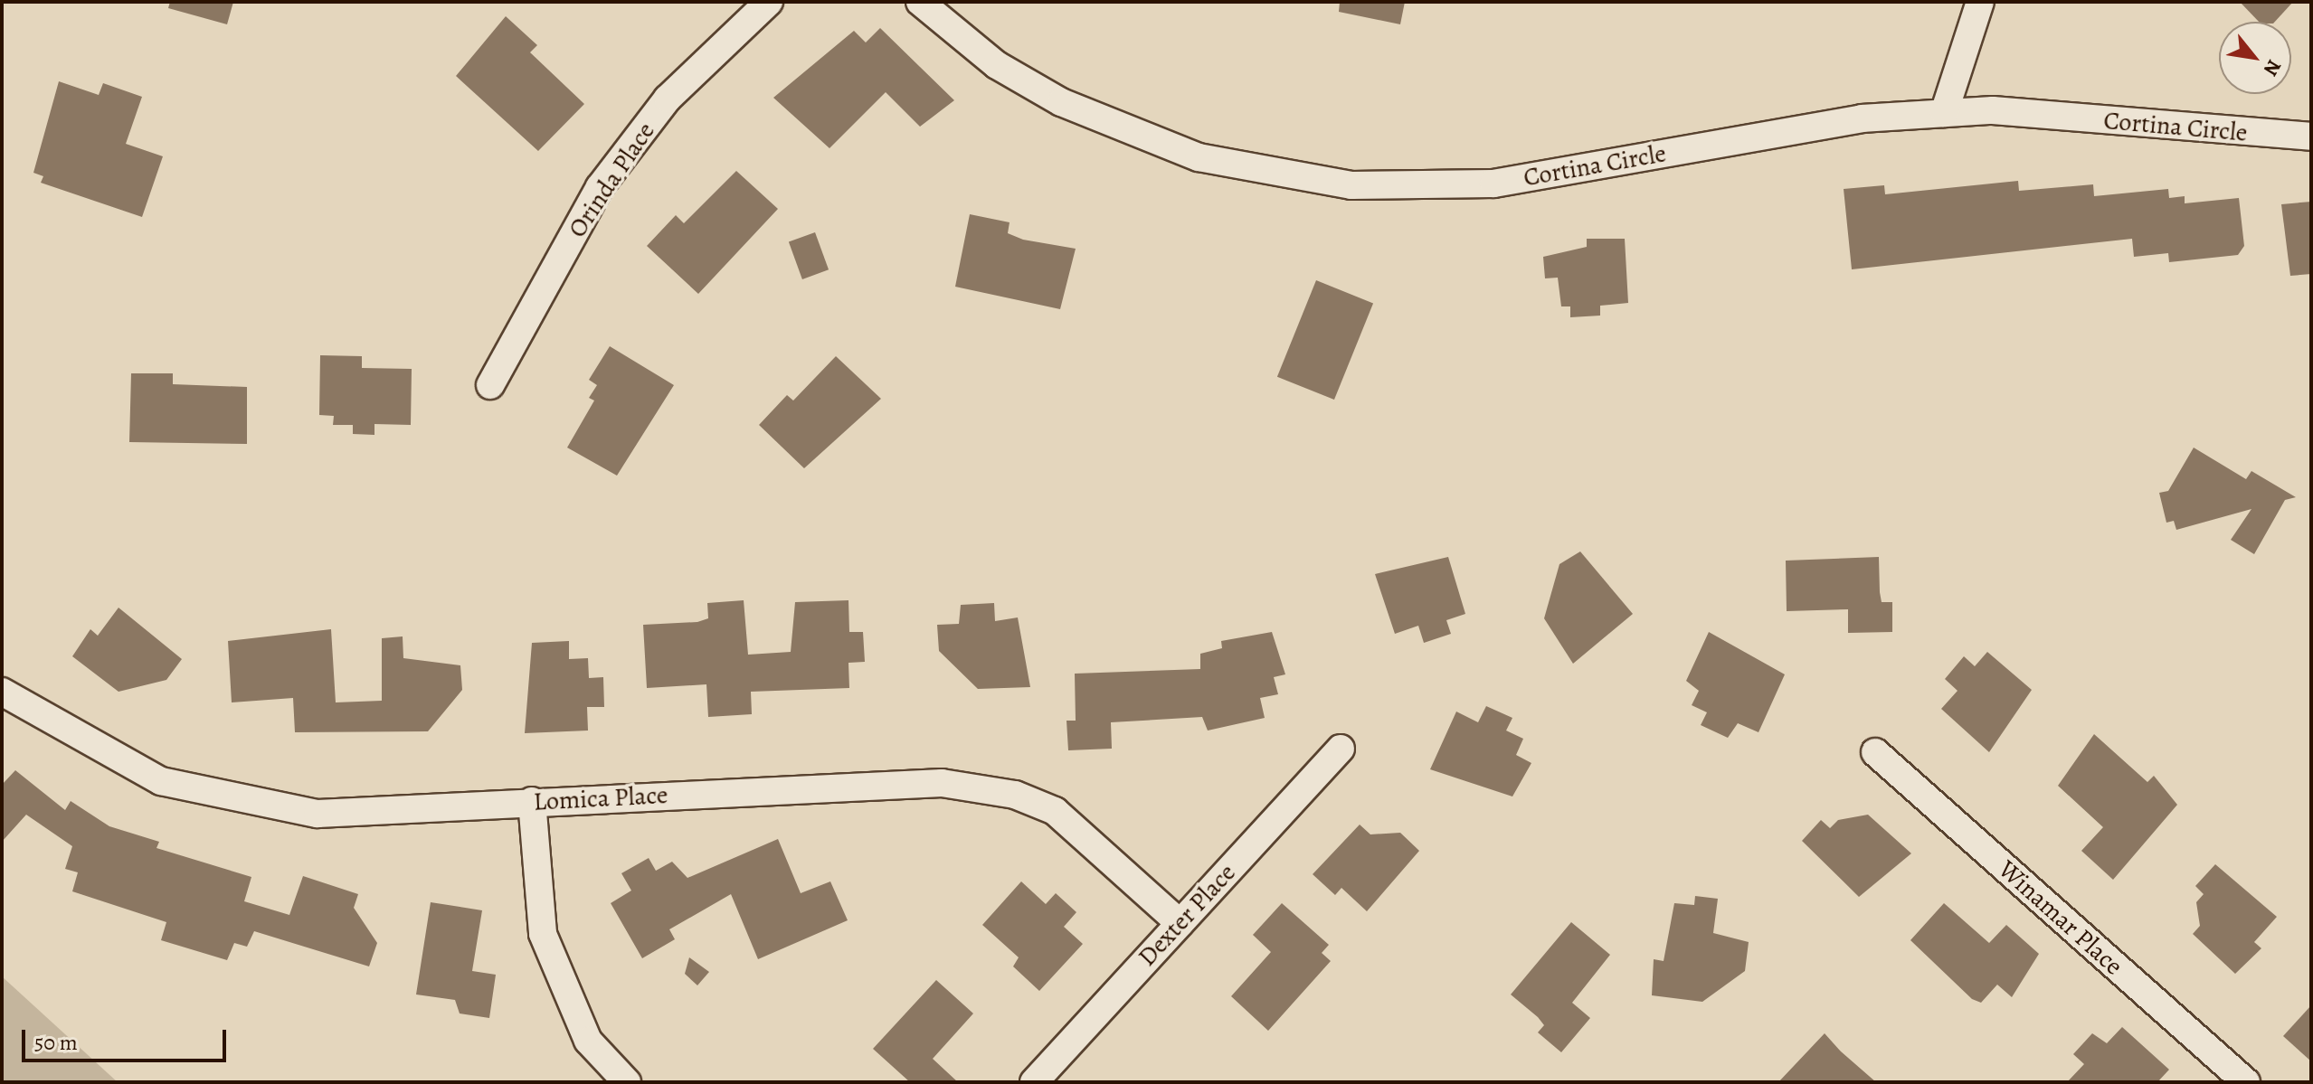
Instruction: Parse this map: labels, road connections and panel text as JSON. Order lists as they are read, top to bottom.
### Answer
{
  "streets": {
    "street": [
      "Cortina Circle",
      "Orinda Place",
      "Lomica Place",
      "Dexter Place",
      "Winamar Place"
    ]
  },
  "crossings": [
    ["Lomica Place", "Dexter Place"]
  ],
  "scale_bar": "50 m",
  "north": "bottom right"
}
